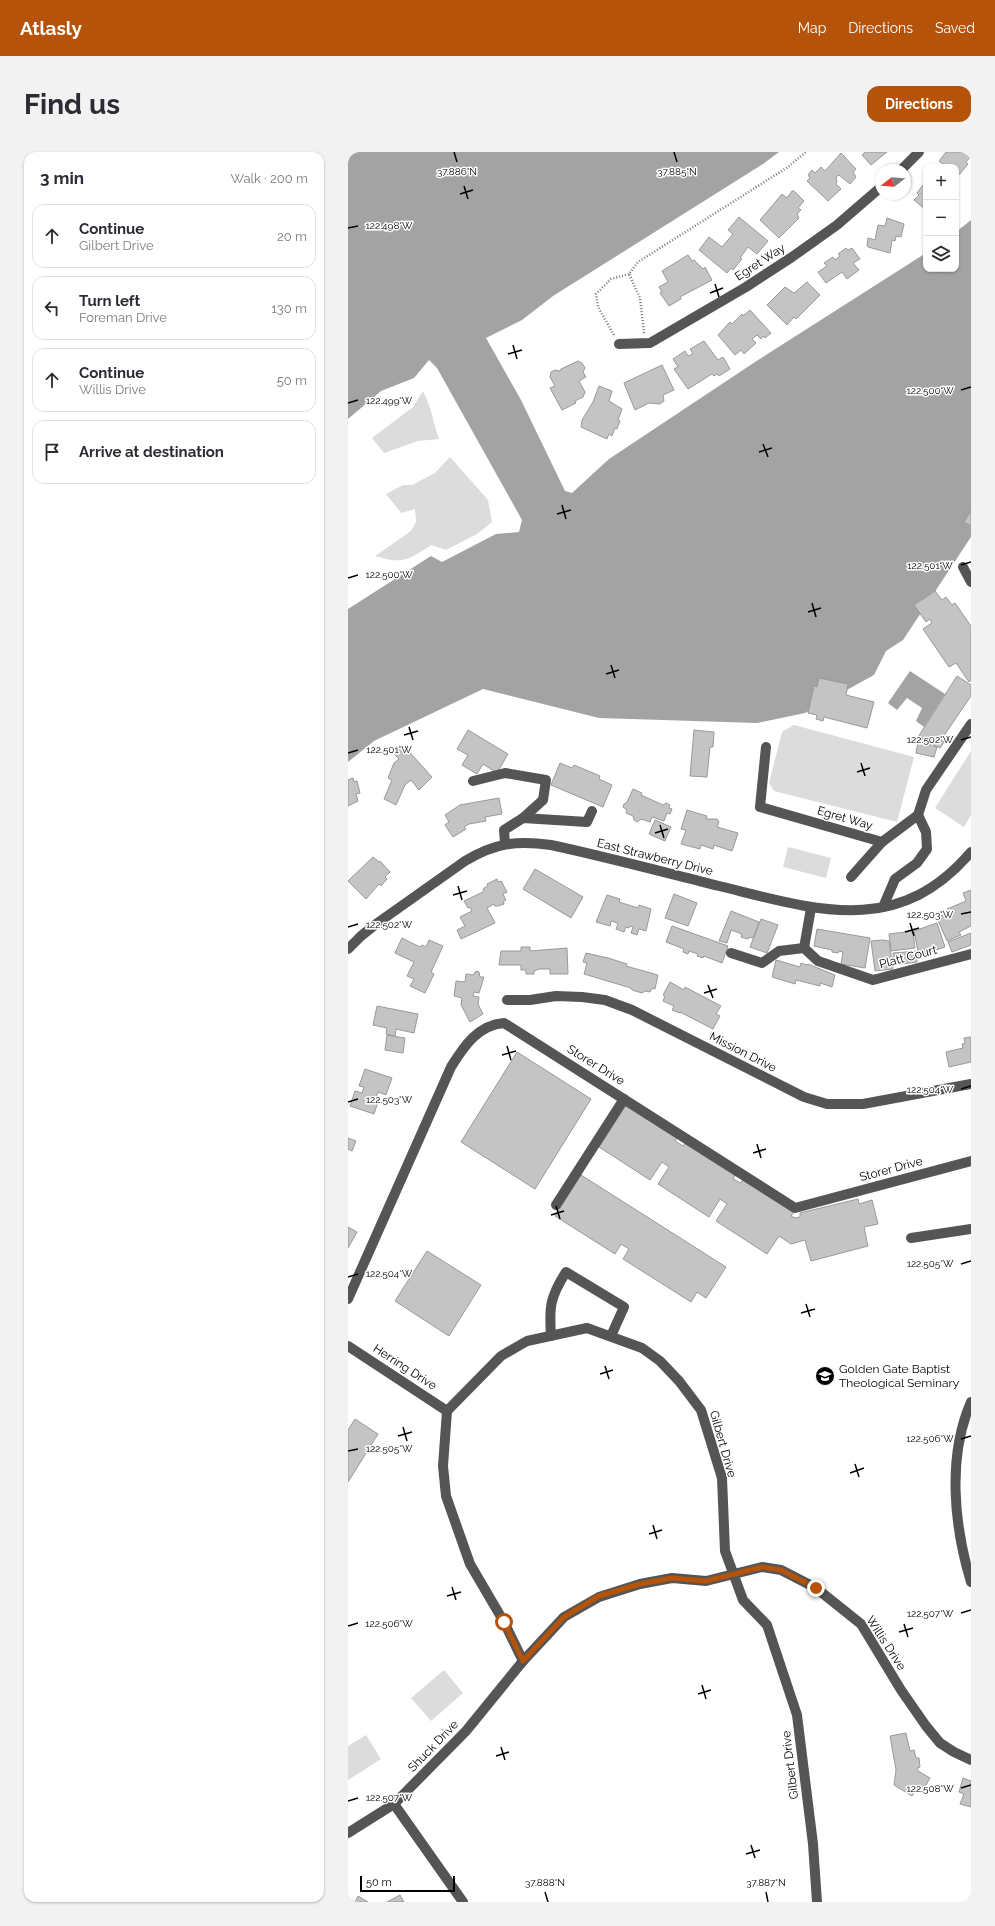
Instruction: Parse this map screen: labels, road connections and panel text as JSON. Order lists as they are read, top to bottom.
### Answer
{
  "streets": {
    "street": [
      "Egret Way",
      "East Strawberry Drive",
      "Platt Court",
      "Mission Drive",
      "Storer Drive",
      "Herring Drive",
      "Gilbert Drive",
      "Willis Drive",
      "Shuck Drive"
    ]
  },
  "crossings": [
    ["Herring Drive", "Gilbert Drive"],
    ["Gilbert Drive", "Willis Drive"],
    ["Willis Drive", "Shuck Drive"]
  ],
  "places": {
    "school or university": ["Golden Gate Baptist Theological Seminary"]
  },
  "scale_bar": "50 m",
  "north": "left",
  "page": {
    "header": "Atlasly",
    "nav": ["Map", "Directions", "Saved"],
    "buttons": "Directions",
    "title": "Find us",
    "heading": ["3 min", "Walk · 200 m"],
    "map_buttons": ["+", "−"],
    "list": [
      ["Continue", "Gilbert Drive", "20 m"],
      ["Turn left", "Foreman Drive", "130 m"],
      ["Continue", "Willis Drive", "50 m"],
      "Arrive at destination"
    ],
    "scale": "50 m"
  },
  "coordinates": [
    "37.886°N",
    "37.885°N",
    "122.498°W",
    "122.500°W",
    "122.499°W",
    "122.501°W",
    "122.502°W",
    "122.503°W",
    "122.504°W",
    "122.505°W",
    "122.506°W",
    "122.507°W",
    "122.508°W",
    "37.888°N",
    "37.887°N"
  ]
}
